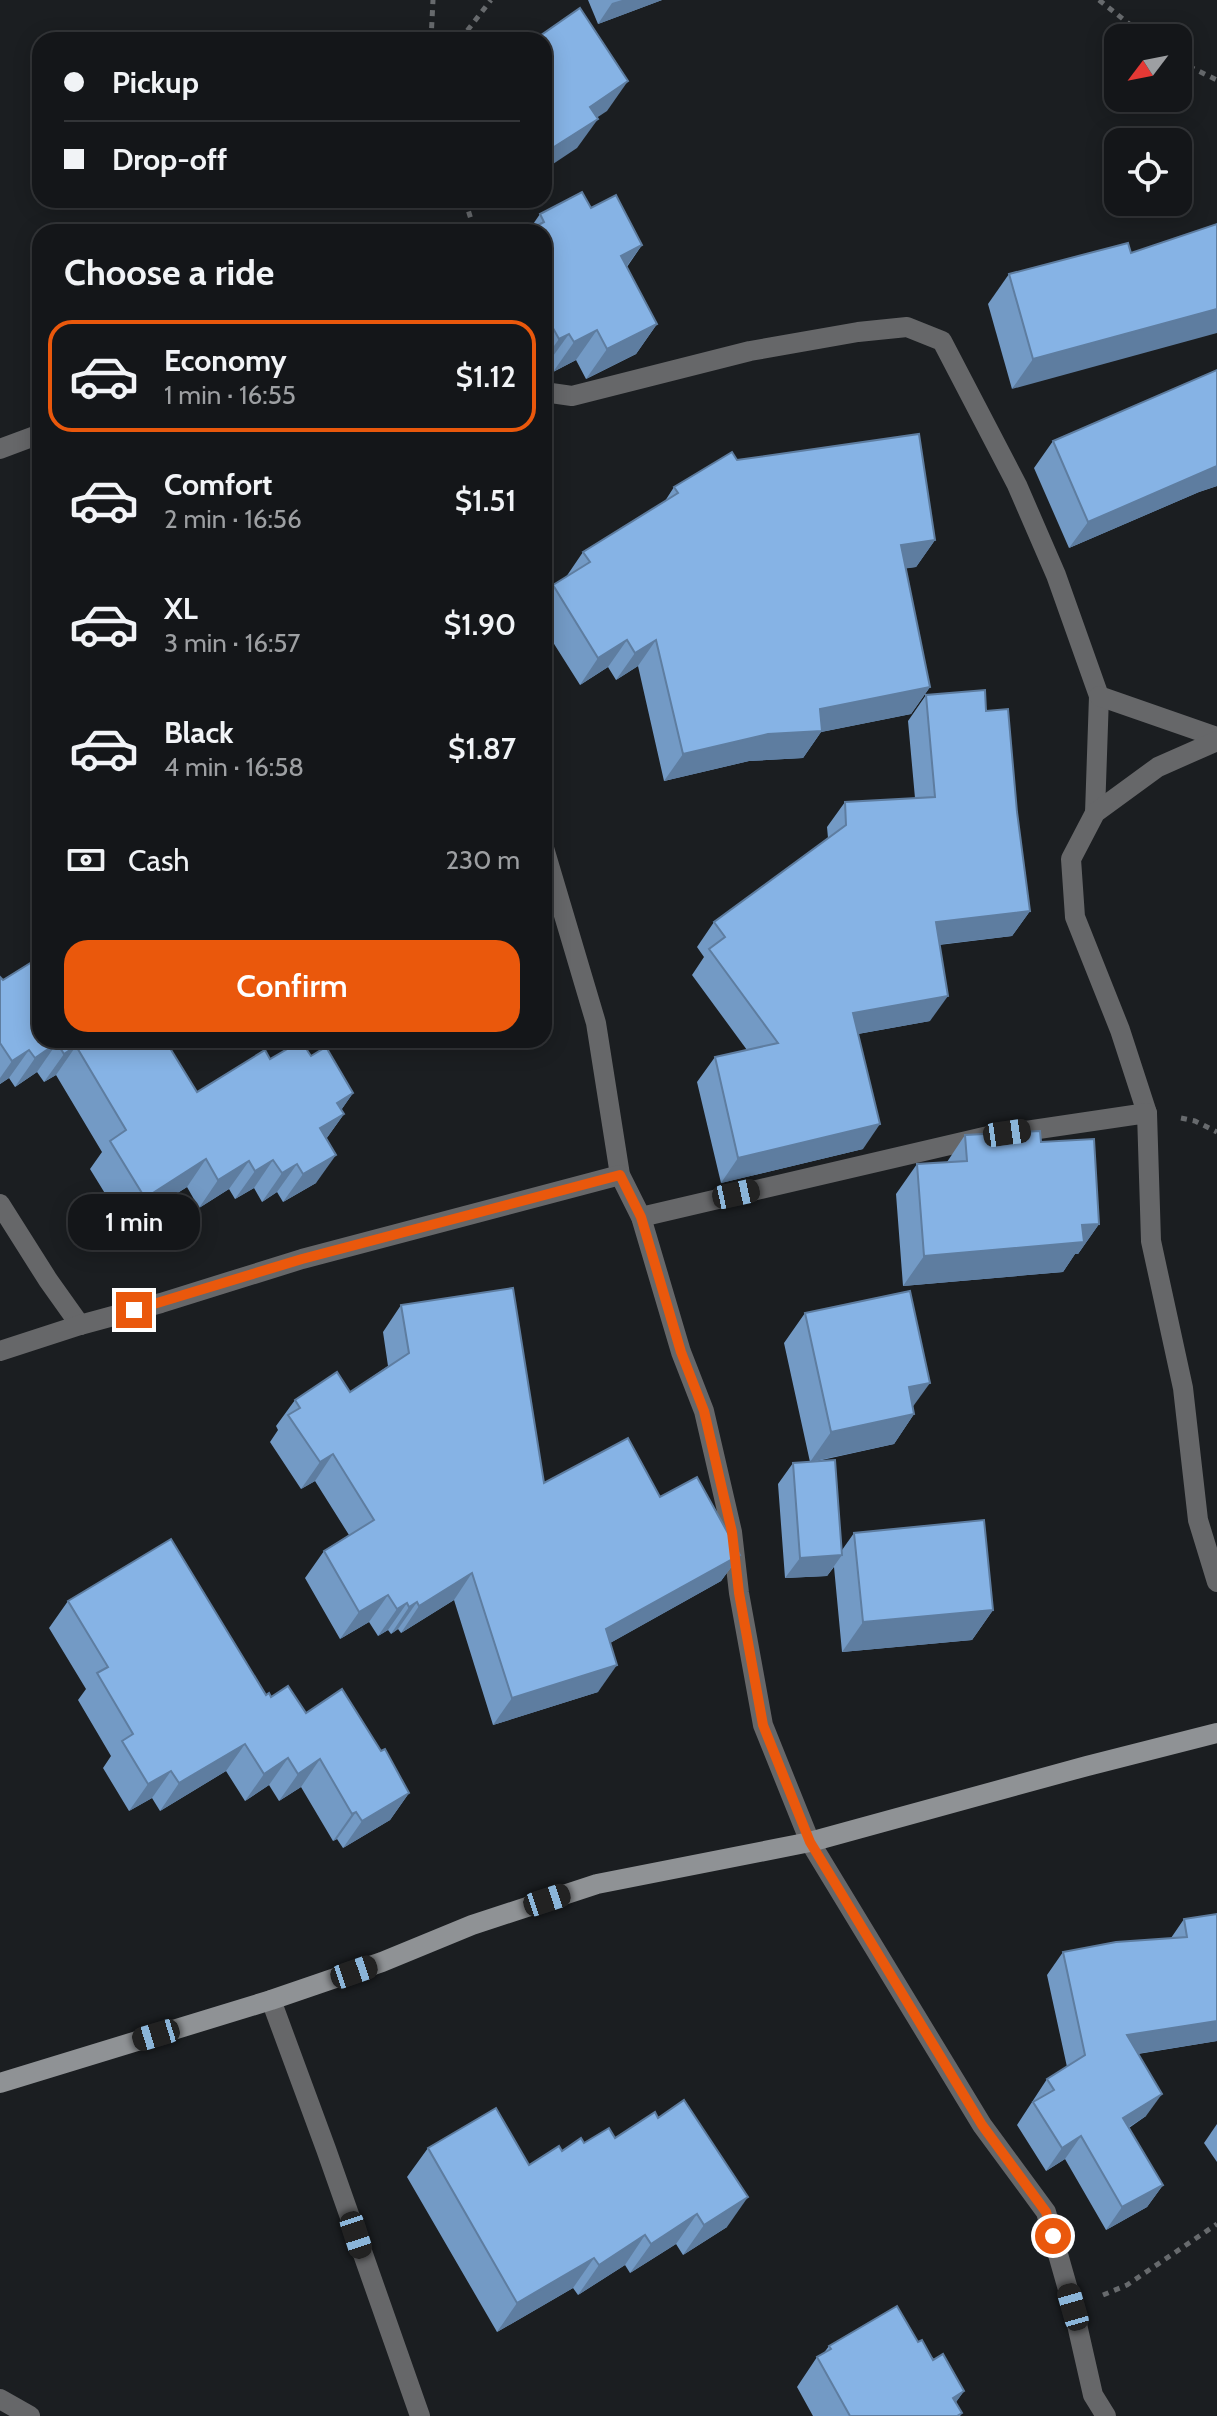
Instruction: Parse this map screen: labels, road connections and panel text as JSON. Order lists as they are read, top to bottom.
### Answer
{
  "north": "bottom left",
  "page": {
    "banner": ["Pickup", "Drop-off"],
    "heading": "Choose a ride",
    "list": [
      {
        "name": "Economy",
        "note": "1 min · 16:55",
        "value": "$1.12"
      },
      {
        "name": "Comfort",
        "note": "2 min · 16:56",
        "value": "$1.51"
      },
      {
        "name": "XL",
        "note": "3 min · 16:57",
        "value": "$1.90"
      },
      {
        "name": "Black",
        "note": "4 min · 16:58",
        "value": "$1.87"
      }
    ],
    "pay": ["Cash", "230 m"],
    "buttons": "Confirm",
    "bubble": "1 min"
  }
}
